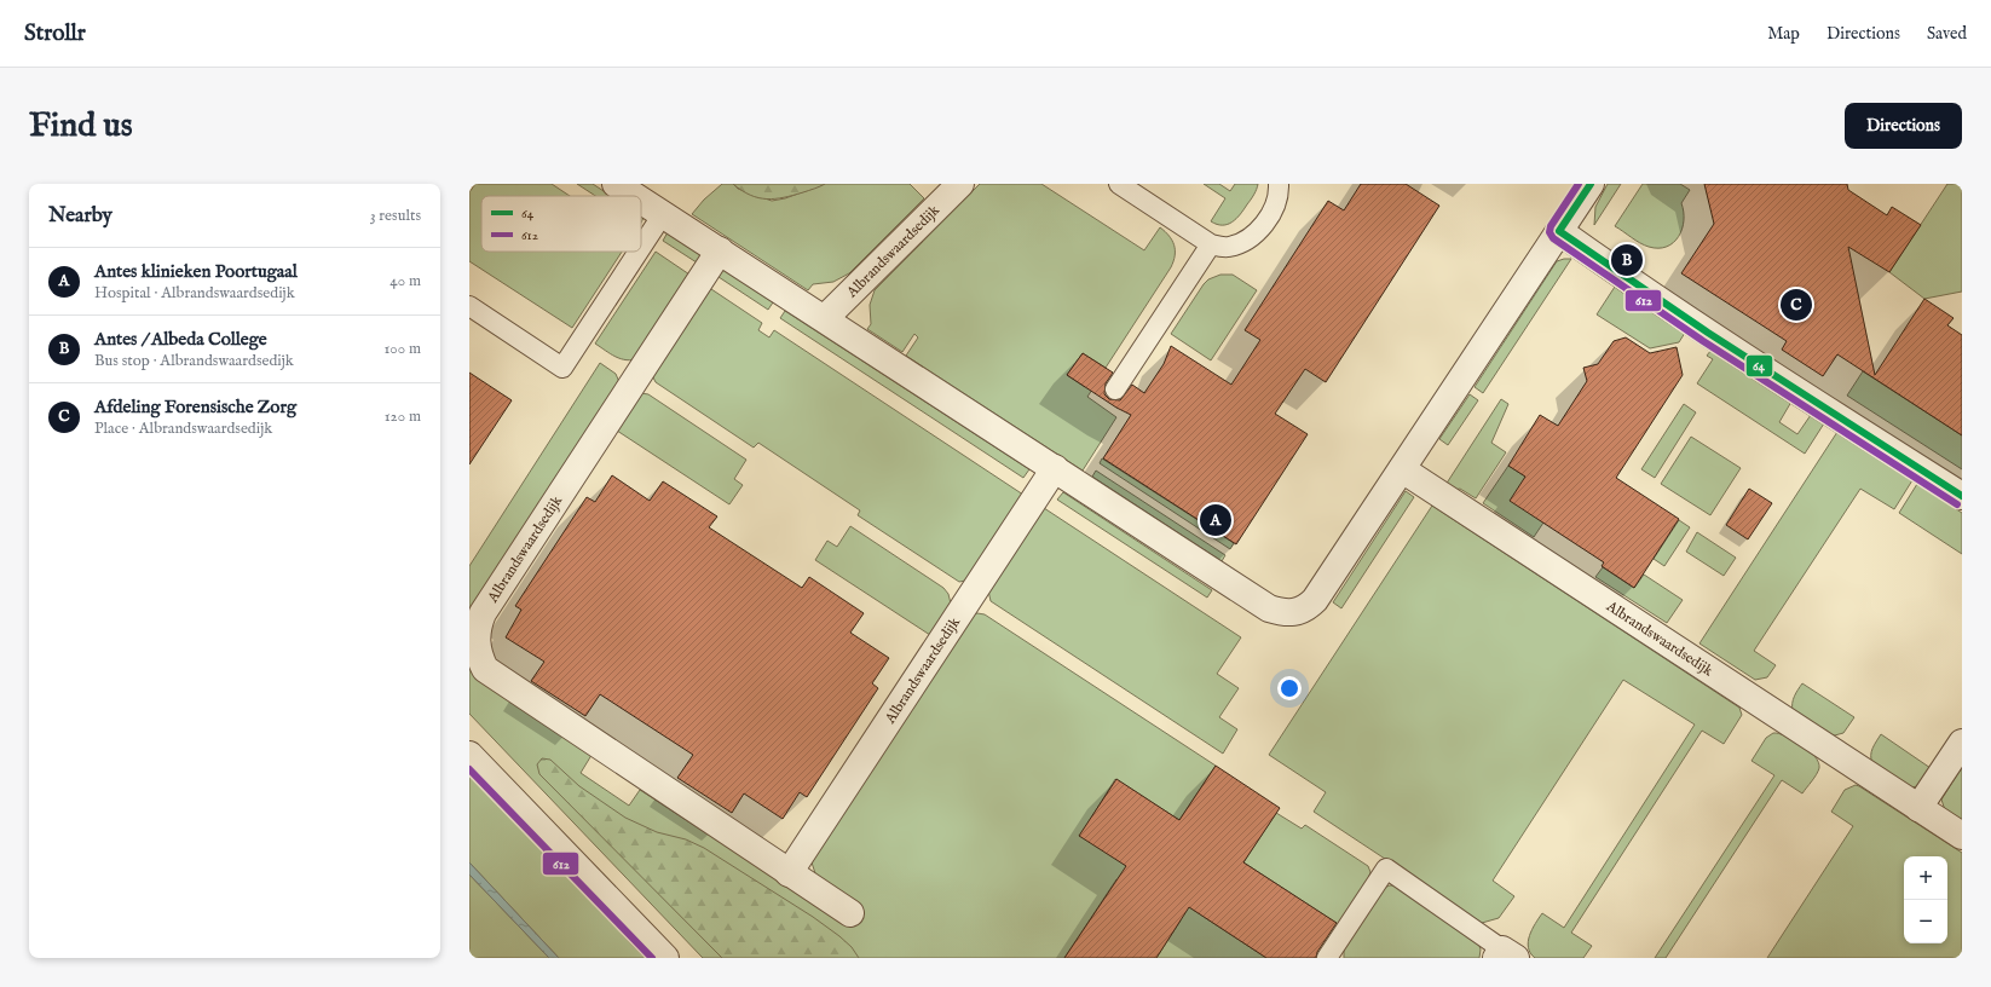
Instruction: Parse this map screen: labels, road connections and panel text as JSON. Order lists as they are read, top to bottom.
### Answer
{
  "streets": {
    "street": ["Albrandswaardsedijk"]
  },
  "lines": ["transit line 64", "transit line 612"],
  "legend": ["64", "612"],
  "page": {
    "header": "Strollr",
    "nav": ["Map", "Directions", "Saved"],
    "buttons": "Directions",
    "title": "Find us",
    "heading": ["Nearby", "3 results"],
    "pins": ["B", "C", "A"],
    "list": [
      {
        "mark": "A",
        "name": "Antes klinieken Poortugaal",
        "note": "Hospital · Albrandswaardsedijk",
        "value": "40 m"
      },
      {
        "mark": "B",
        "name": "Antes / Albeda College",
        "note": "Bus stop · Albrandswaardsedijk",
        "value": "100 m"
      },
      {
        "mark": "C",
        "name": "Afdeling Forensische Zorg",
        "note": "Place · Albrandswaardsedijk",
        "value": "120 m"
      }
    ],
    "map_buttons": ["+", "−"]
  }
}
